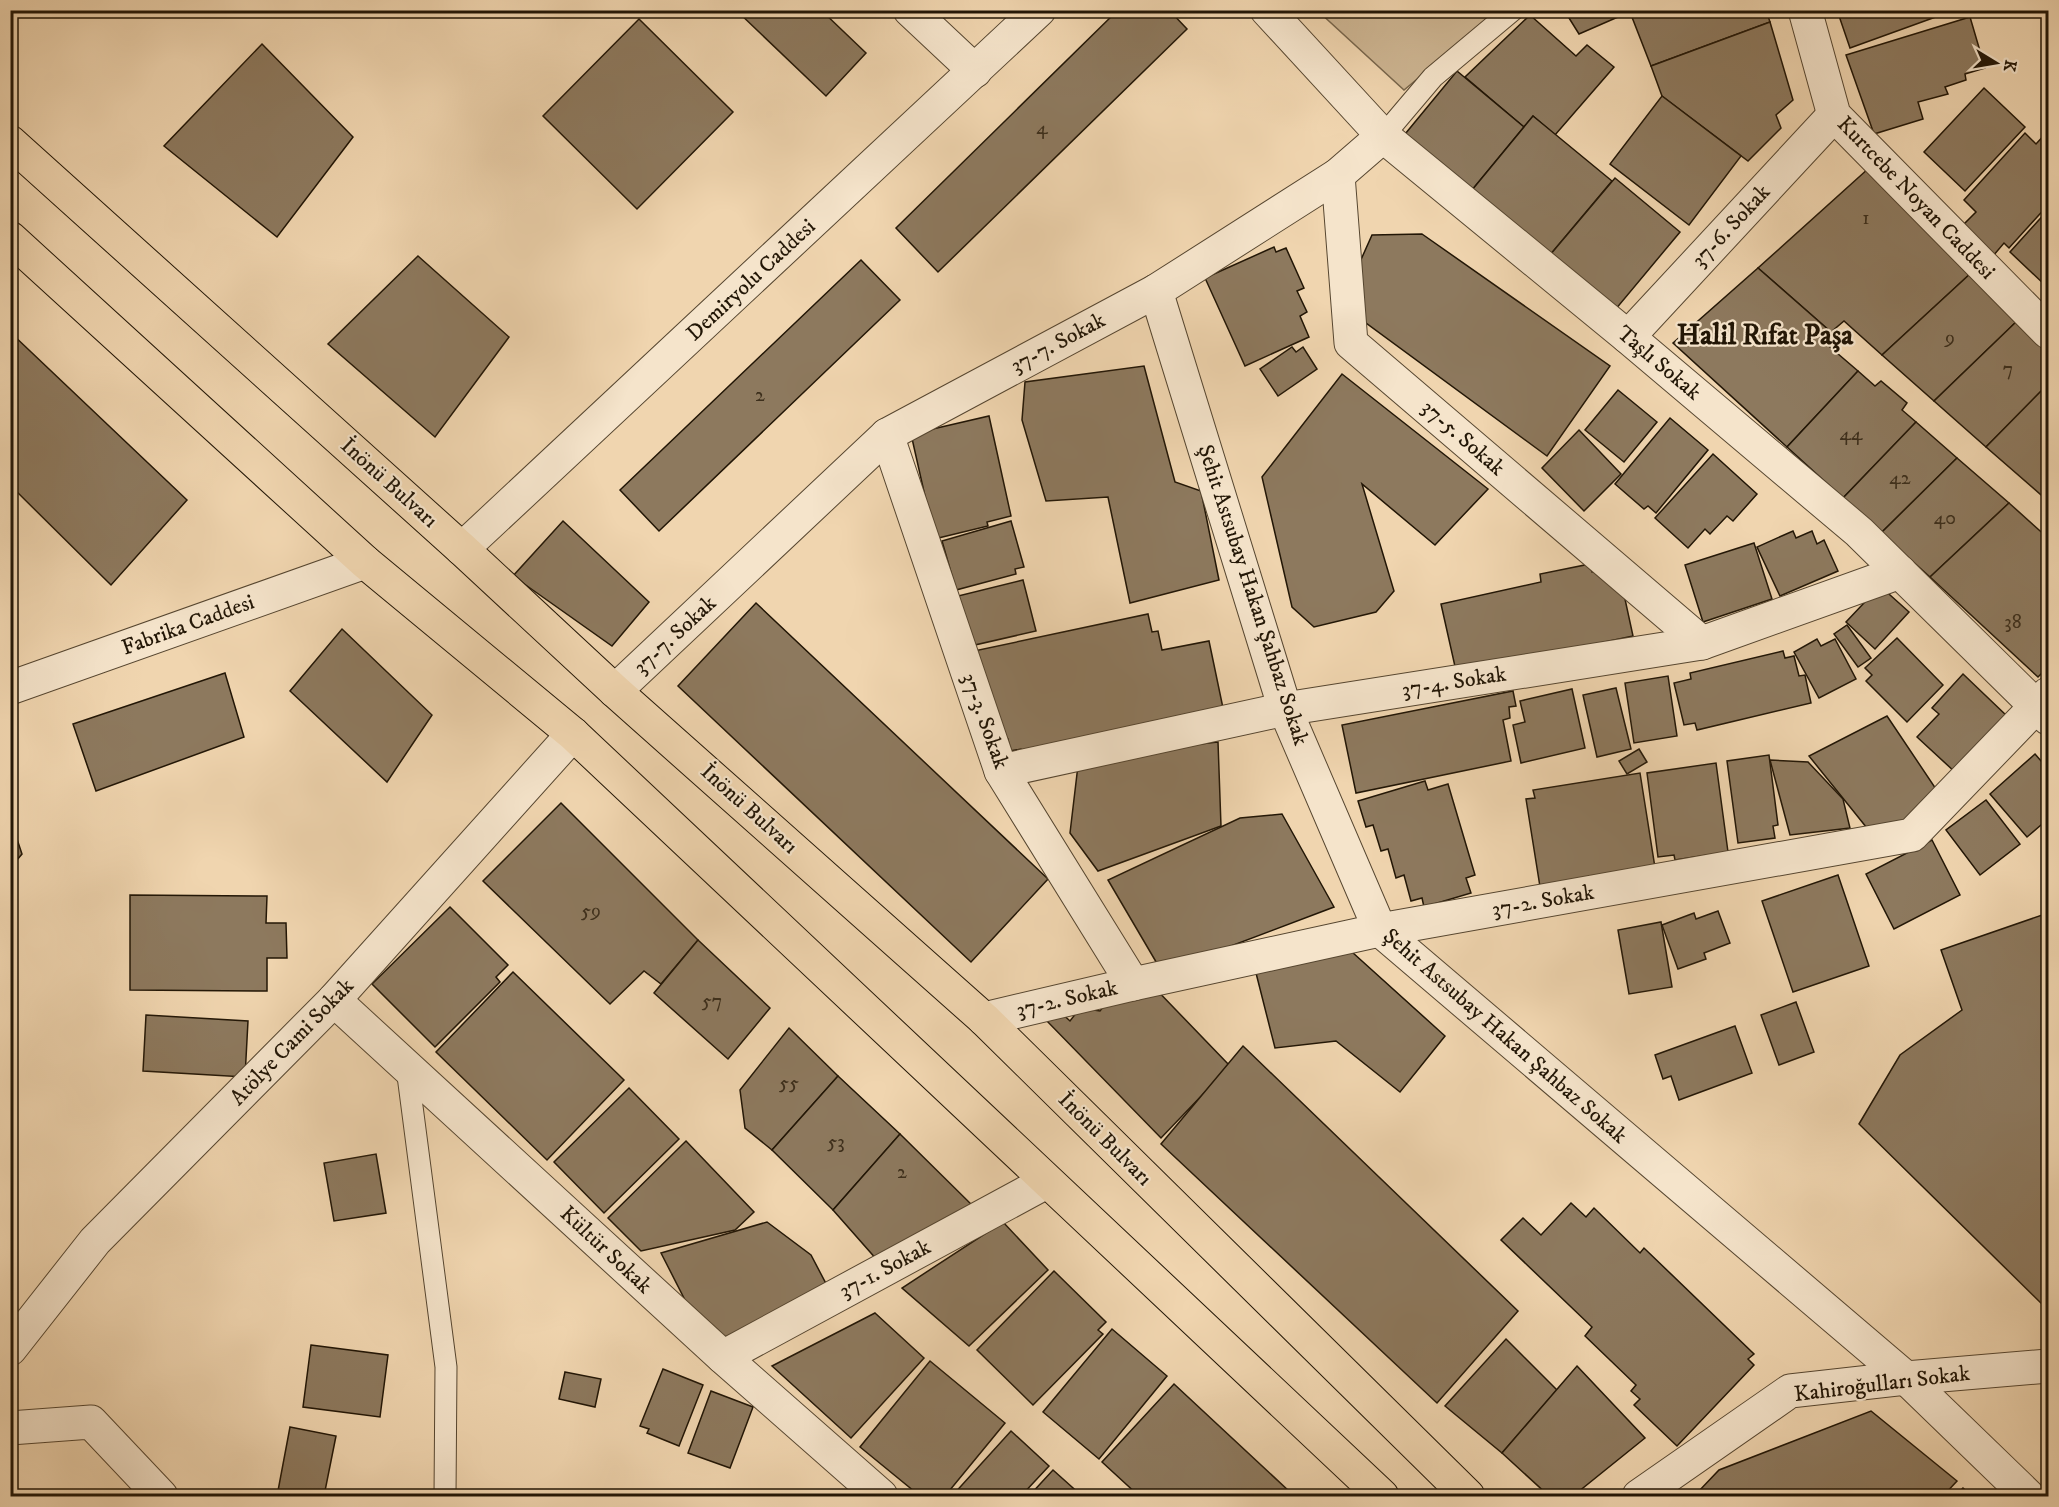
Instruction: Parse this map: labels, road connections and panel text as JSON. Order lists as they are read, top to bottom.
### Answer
{
  "streets": {
    "main road": ["İnönü Bulvarı"],
    "street": [
      "Kurtcebe Noyan Caddesi",
      "37-6. Sokak",
      "Demiryolu Caddesi",
      "37-7. Sokak",
      "Taşlı Sokak",
      "37-5. Sokak",
      "Şehit Astsubay Hakan Şahbaz Sokak",
      "Fabrika Caddesi",
      "37-4. Sokak",
      "37-3. Sokak",
      "37-2. Sokak",
      "Atölye Cami Sokak",
      "Kültür Sokak",
      "37-1. Sokak",
      "Kahiroğulları Sokak"
    ]
  },
  "crossings": [
    ["Kurtcebe Noyan Caddesi", "37-6. Sokak"],
    ["37-6. Sokak", "Taşlı Sokak"],
    ["Demiryolu Caddesi", "İnönü Bulvarı"],
    ["37-7. Sokak", "Taşlı Sokak"],
    ["37-7. Sokak", "37-5. Sokak"],
    ["37-7. Sokak", "İnönü Bulvarı"],
    ["37-7. Sokak", "Şehit Astsubay Hakan Şahbaz Sokak"],
    ["37-7. Sokak", "37-3. Sokak"],
    ["Taşlı Sokak", "37-4. Sokak"],
    ["Taşlı Sokak", "37-2. Sokak"],
    ["37-5. Sokak", "37-4. Sokak"],
    ["İnönü Bulvarı", "37-2. Sokak"],
    ["Şehit Astsubay Hakan Şahbaz Sokak", "37-4. Sokak"],
    ["Şehit Astsubay Hakan Şahbaz Sokak", "37-2. Sokak"],
    ["Şehit Astsubay Hakan Şahbaz Sokak", "Kahiroğulları Sokak"],
    ["37-4. Sokak", "37-3. Sokak"],
    ["37-3. Sokak", "37-2. Sokak"],
    ["Atölye Cami Sokak", "Kültür Sokak"],
    ["Kültür Sokak", "37-1. Sokak"]
  ],
  "districts": ["Halil Rıfat Paşa"],
  "house_numbers": [
    "4",
    "1",
    "9",
    "7",
    "2",
    "44",
    "42",
    "40",
    "38",
    "59",
    "57",
    "55",
    "53",
    "2"
  ],
  "north": "right"
}
